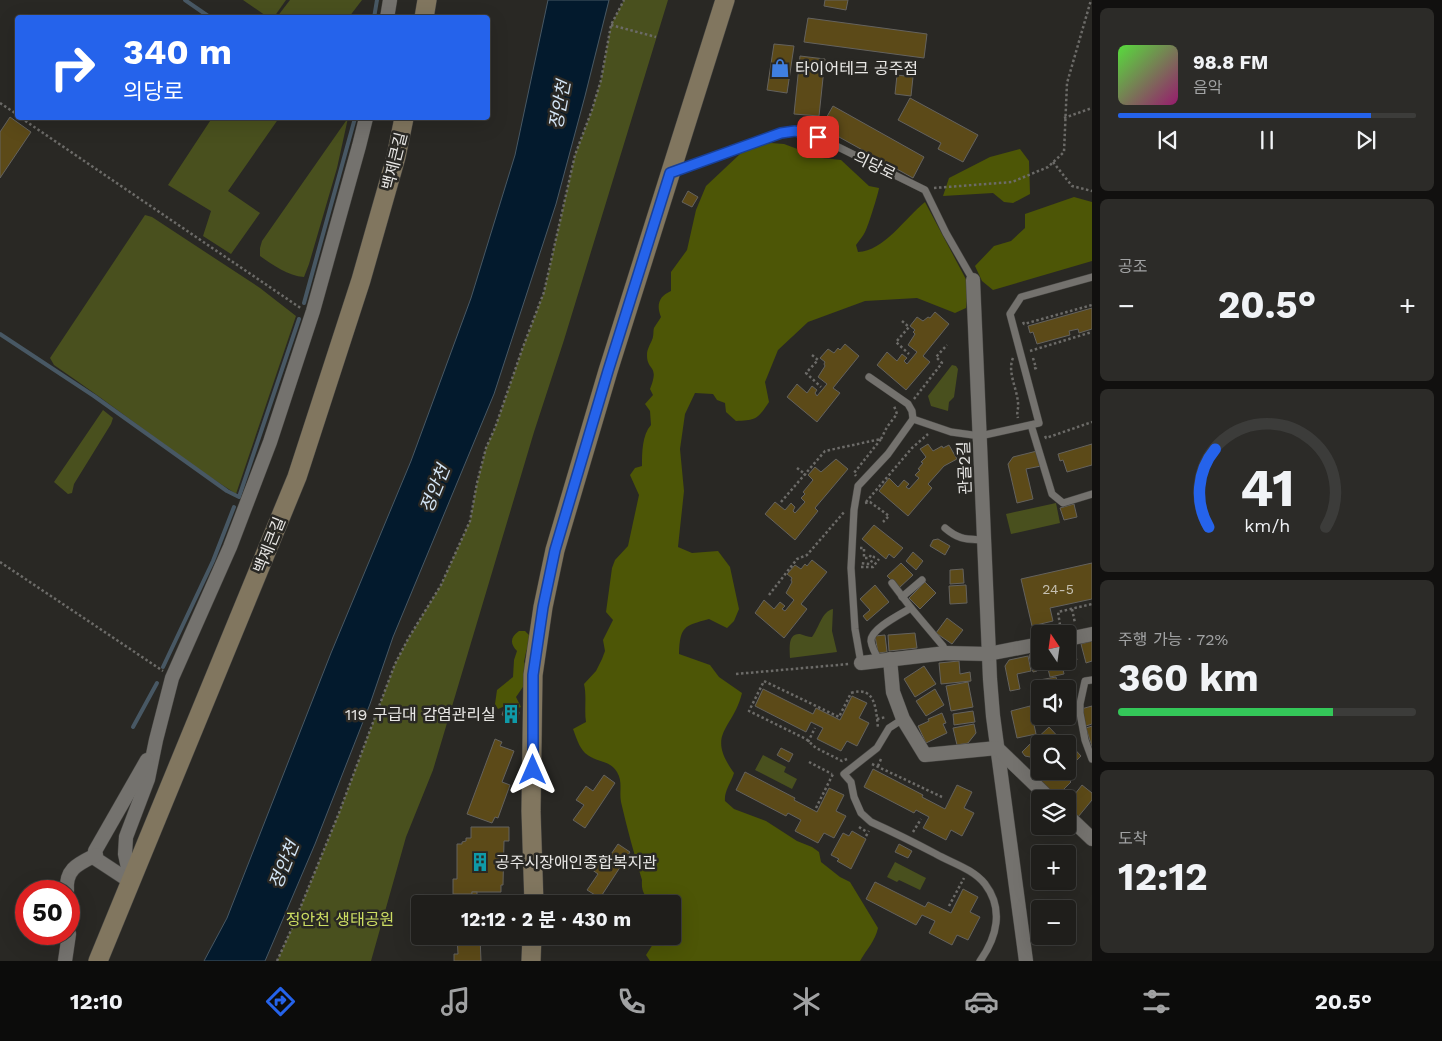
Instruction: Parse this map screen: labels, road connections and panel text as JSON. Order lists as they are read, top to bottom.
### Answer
{
  "streets": {
    "main road": ["백제큰길"],
    "street": ["관골2길"],
    "lane": ["의당로"]
  },
  "water": ["정안천"],
  "parks": ["정안천 생태공원"],
  "places": {
    "shop": ["타이어테크 공주점"],
    "building": ["119 구급대 감염관리실", "공주시장애인종합복지관"]
  },
  "house_numbers": ["24-5"],
  "north": "top",
  "page": {
    "turn": ["340 m", "의당로"],
    "song": ["98.8 FM", "음악"],
    "tile": [
      "공조",
      ["주행 가능 · 72%", "360 km"],
      ["도착", "12:12"]
    ],
    "heat": ["−", "20.5°", "+"],
    "map_buttons": ["+", "−"],
    "limit": "50",
    "trip": "12:12 · 2 분 · 430 m",
    "tabs": ["12:10", "20.5°"],
    "gauge": ["41", "km/h"]
  }
}
